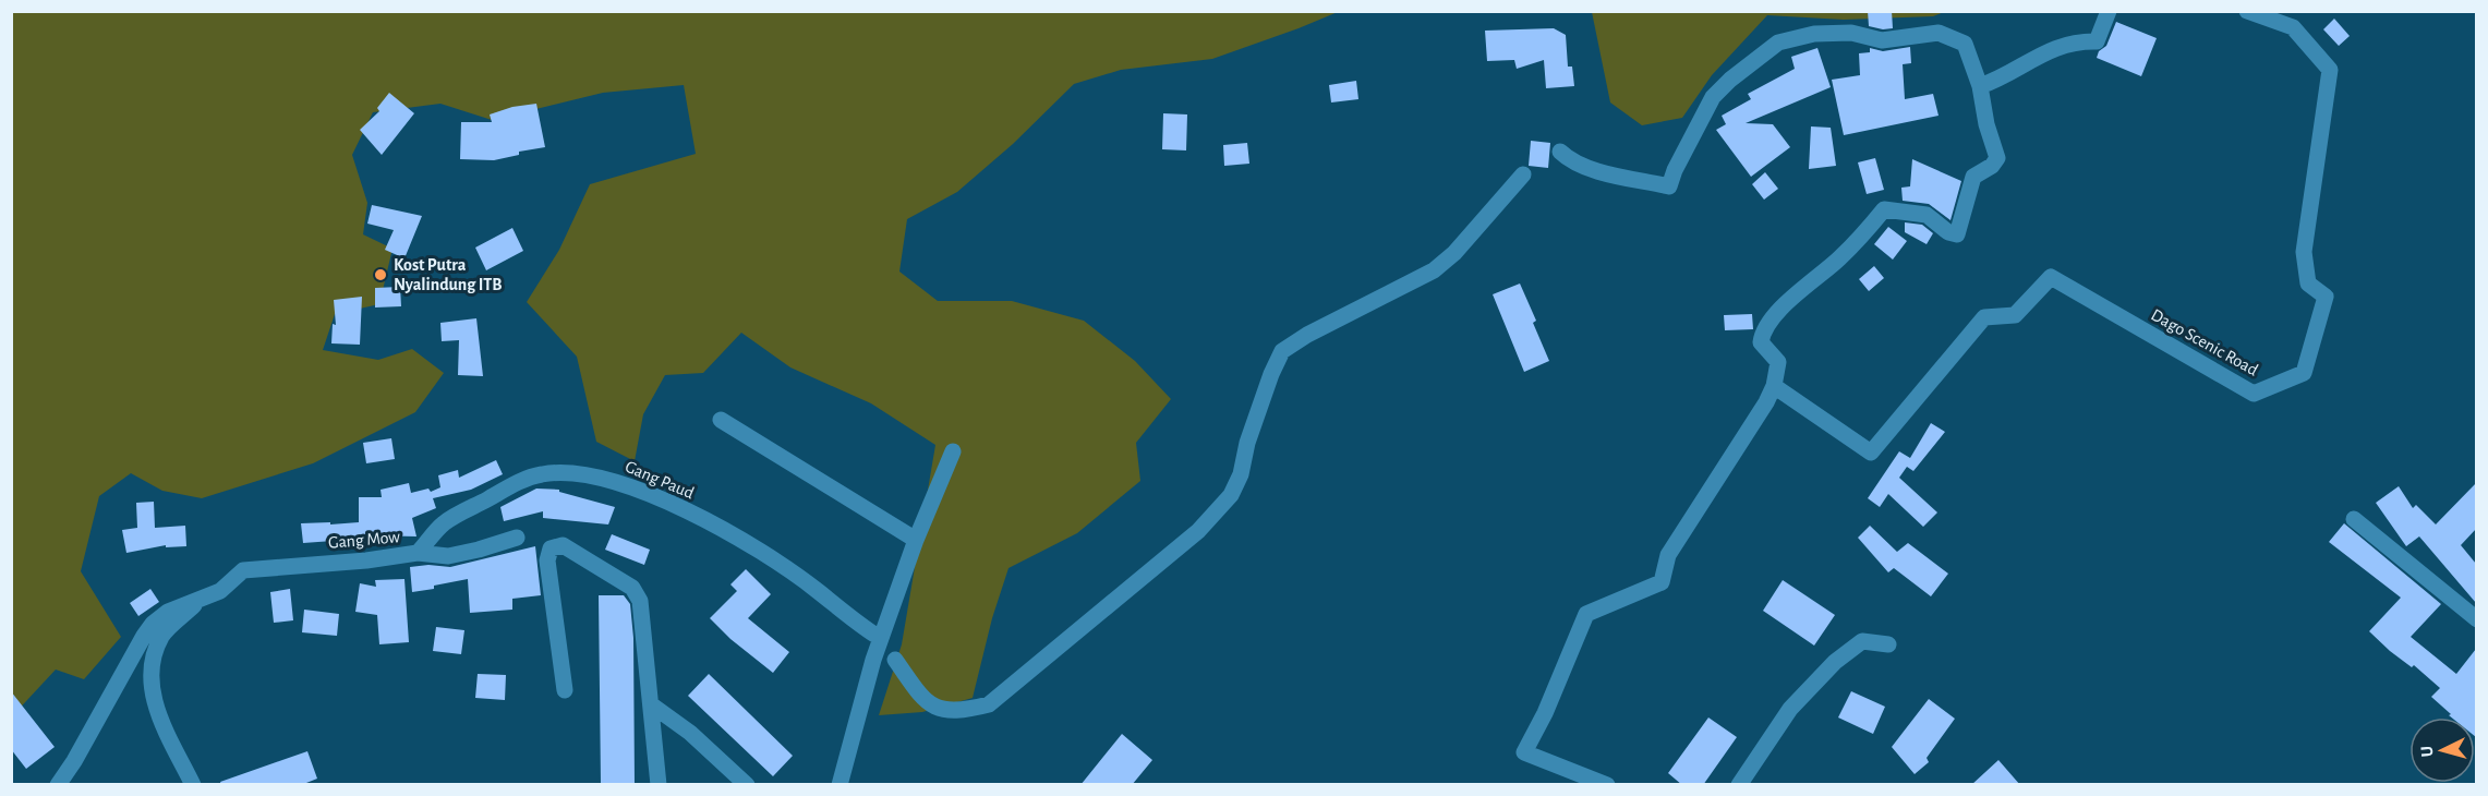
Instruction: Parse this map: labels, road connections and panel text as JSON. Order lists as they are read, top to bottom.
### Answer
{
  "streets": {
    "street": ["Dago Scenic Road", "Gang Paud", "Gang Mow"]
  },
  "crossings": [
    ["Gang Paud", "Gang Mow"]
  ],
  "places": ["Kost Putra Nyalindung ITB"],
  "north": "left"
}
